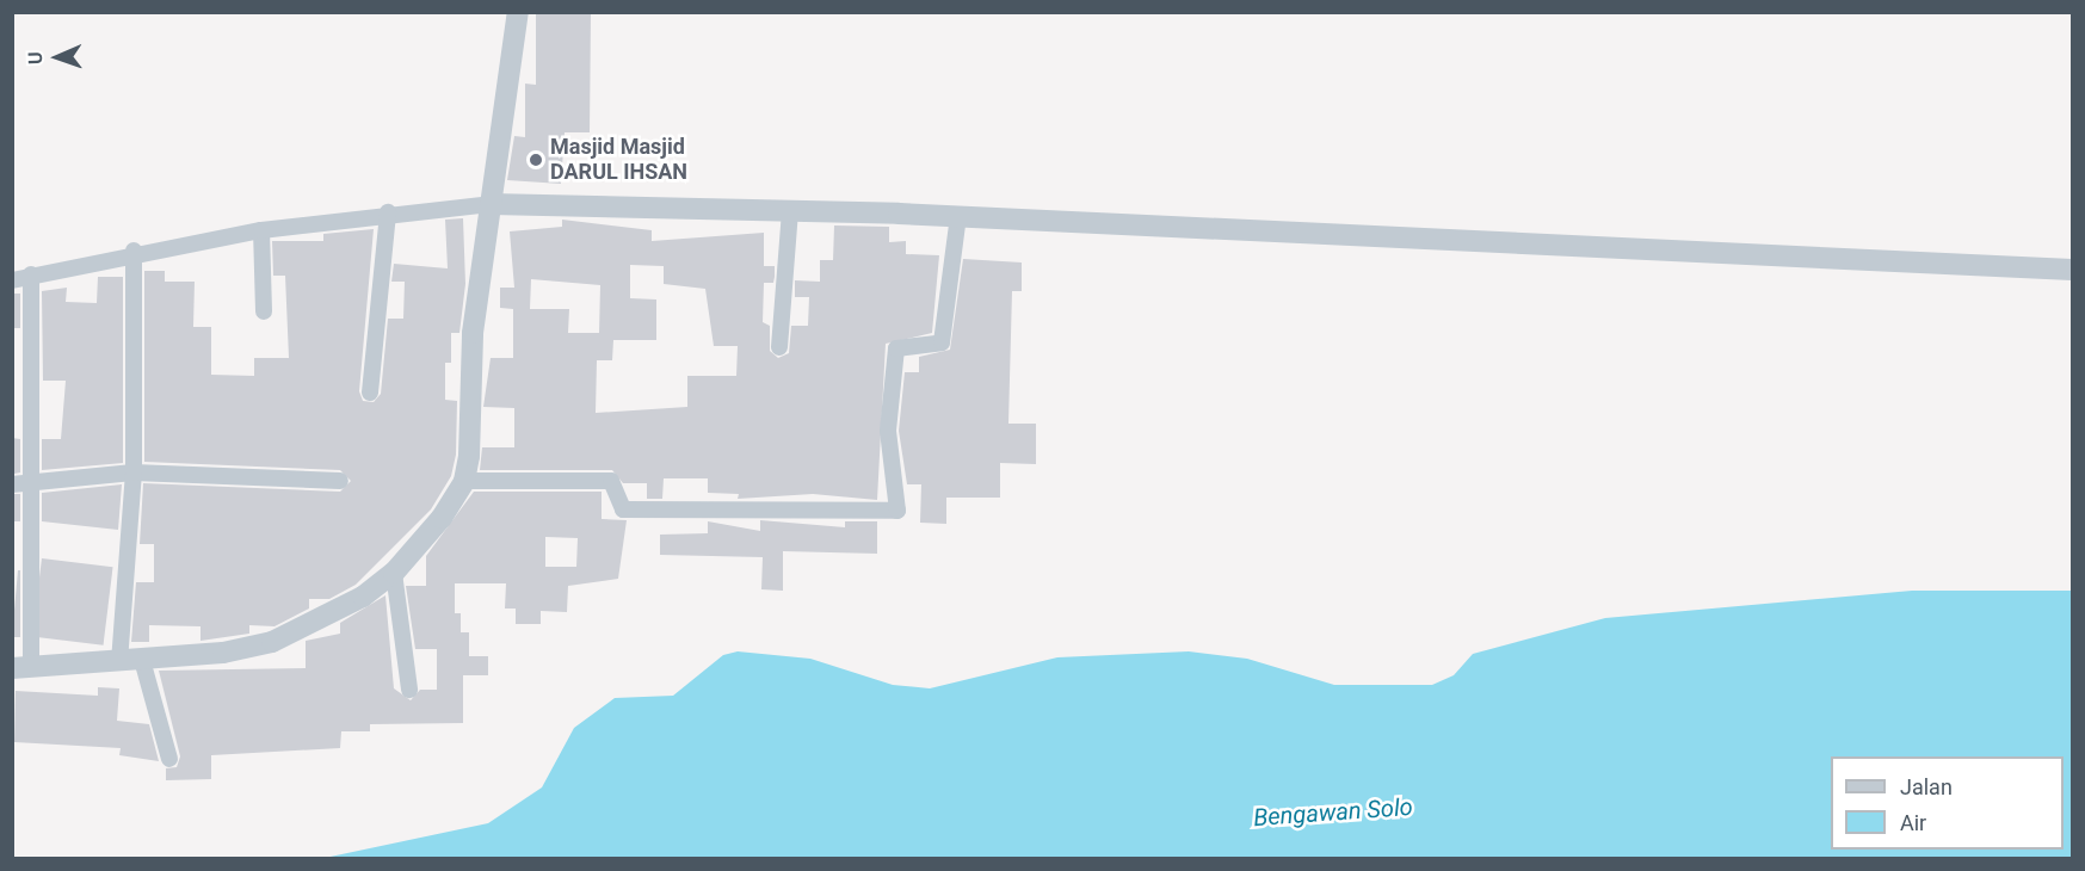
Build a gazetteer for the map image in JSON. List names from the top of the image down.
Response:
{
  "water": ["Bengawan Solo"],
  "places": ["Masjid Masjid DARUL IHSAN"],
  "legend": ["Jalan", "Air"],
  "north": "left"
}
